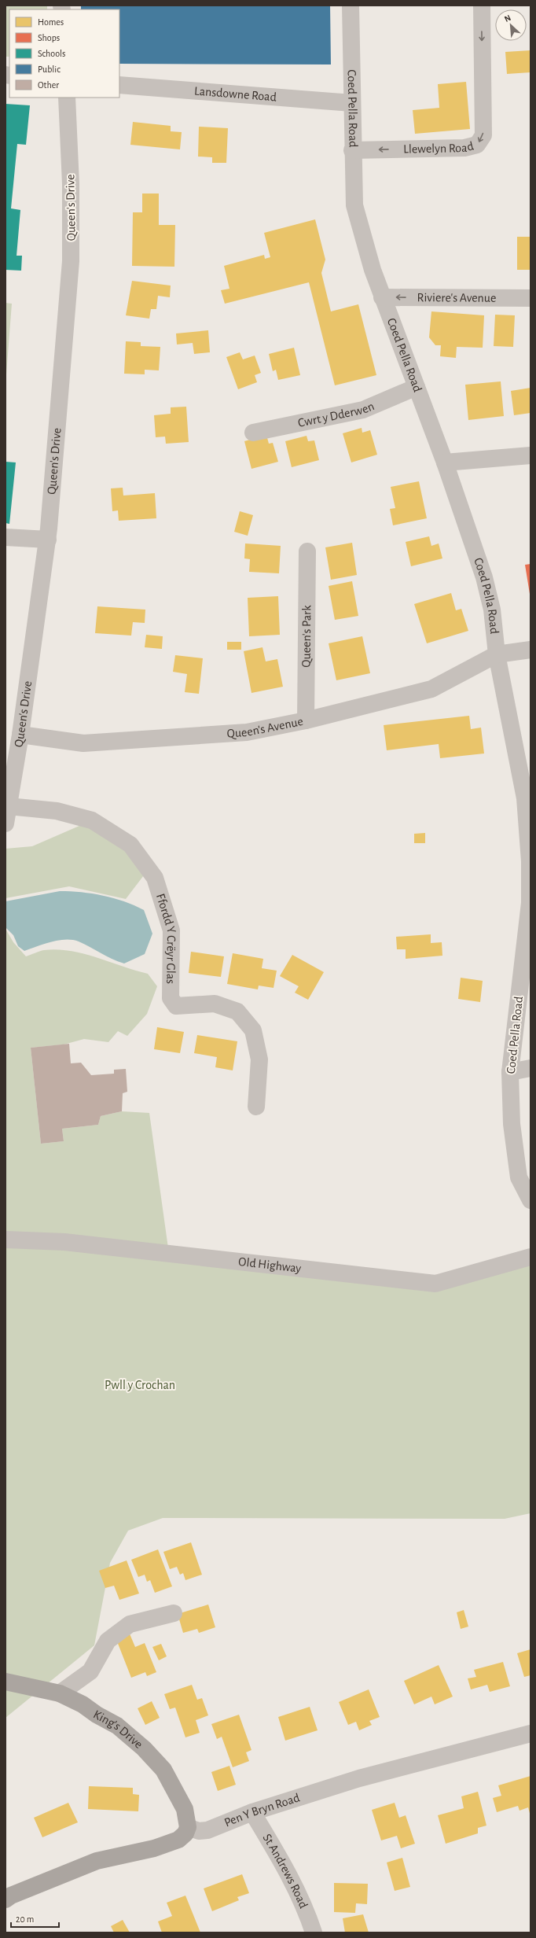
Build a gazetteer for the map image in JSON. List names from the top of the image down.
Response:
{
  "streets": {
    "main road": ["King's Drive"],
    "street": [
      "Lansdowne Road",
      "Coed Pella Road",
      "Llewelyn Road",
      "Queen's Drive",
      "Riviere's Avenue",
      "Cwrt y Dderwen",
      "Queen's Park",
      "Queen's Avenue",
      "Ffordd Y Crëyr Glas",
      "Old Highway",
      "Pen Y Bryn Road",
      "St Andrews Road"
    ]
  },
  "crossings": [
    ["Lansdowne Road", "Coed Pella Road"],
    ["Coed Pella Road", "Llewelyn Road"],
    ["Coed Pella Road", "Riviere's Avenue"],
    ["Coed Pella Road", "Cwrt y Dderwen"],
    ["Coed Pella Road", "Queen's Avenue"],
    ["Queen's Drive", "Queen's Avenue"],
    ["Queen's Drive", "Ffordd Y Crëyr Glas"],
    ["Queen's Park", "Queen's Avenue"],
    ["King's Drive", "Pen Y Bryn Road"],
    ["Pen Y Bryn Road", "St Andrews Road"]
  ],
  "one_way": ["Riviere's Avenue"],
  "parks": ["Pwll y Crochan"],
  "legend": [
    "Homes",
    "Shops",
    "Schools",
    "Public",
    "Other"
  ],
  "scale_bar": "20 m",
  "north": "top left"
}
